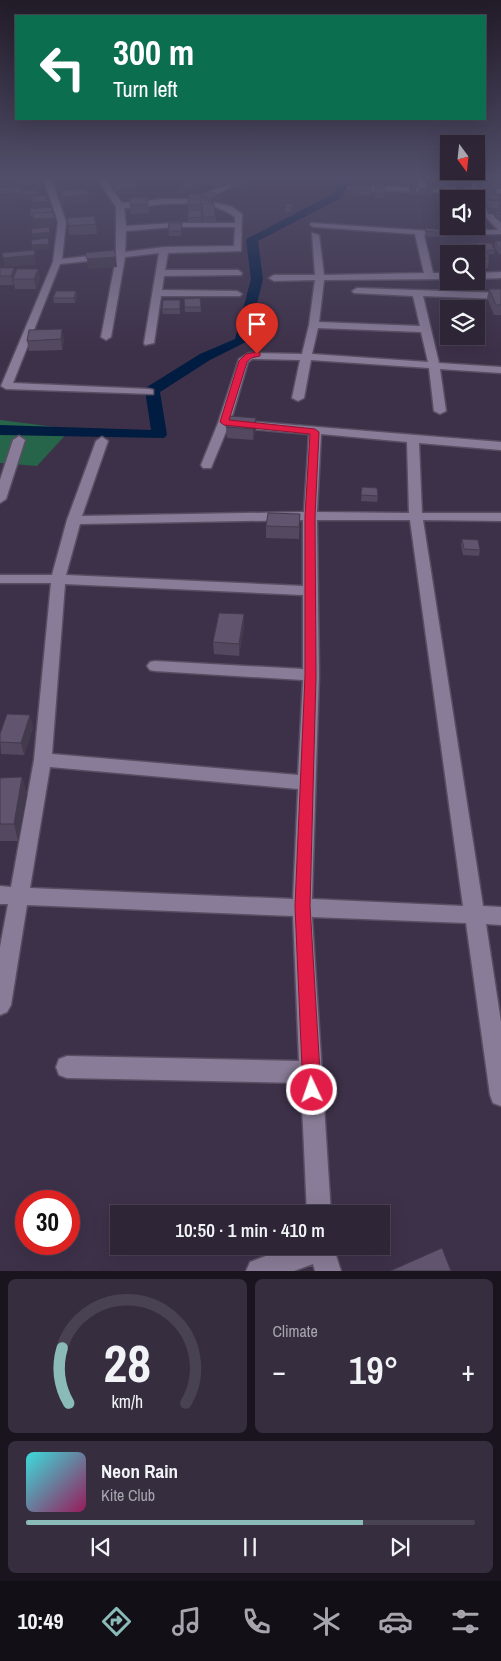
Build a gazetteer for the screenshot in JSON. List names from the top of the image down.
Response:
{
  "north": "bottom",
  "page": {
    "turn": ["300 m", "Turn left"],
    "limit": "30",
    "trip": "10:50 · 1 min · 410 m",
    "tile": "Climate",
    "heat": ["−", "19°", "+"],
    "song": ["Neon Rain", "Kite Club"],
    "tabs": "10:49",
    "gauge": ["28", "km/h"]
  }
}
